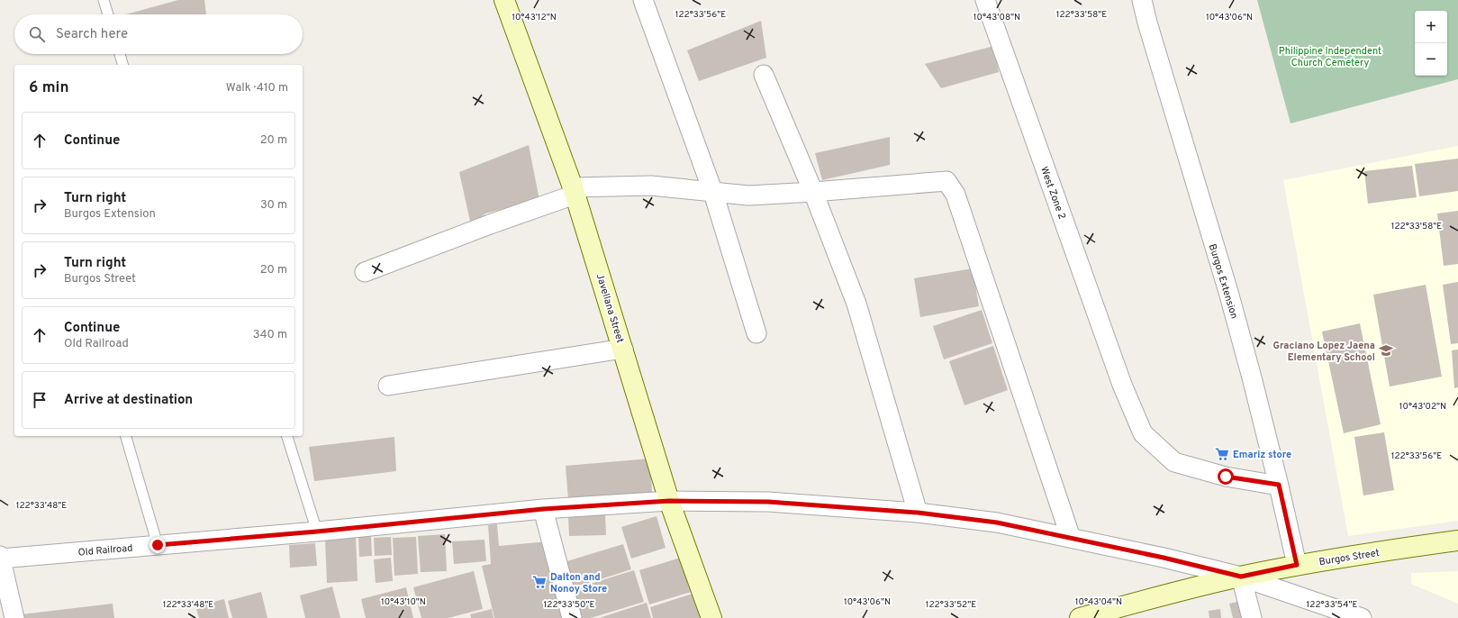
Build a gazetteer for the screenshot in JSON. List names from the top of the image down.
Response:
{
  "streets": {
    "street": [
      "West Zone 2",
      "Burgos Extension",
      "Javellana Street",
      "Old Railroad",
      "Burgos Street"
    ]
  },
  "crossings": [
    ["West Zone 2", "Burgos Extension"],
    ["Burgos Extension", "Burgos Street"],
    ["Javellana Street", "Old Railroad"],
    ["Old Railroad", "Burgos Street"]
  ],
  "parks": ["Philippine Independent Church Cemetery"],
  "places": {
    "school or university": ["Graciano Lopez Jaena Elementary School"],
    "supermarket": ["Emariz store", "Dalton and Nonoy Store"]
  },
  "page": {
    "map_buttons": ["+", "−"],
    "search": "Search here",
    "heading": ["6 min", "Walk · 410 m"],
    "list": [
      ["Continue", "20 m"],
      ["Turn right", "Burgos Extension", "30 m"],
      ["Turn right", "Burgos Street", "20 m"],
      ["Continue", "Old Railroad", "340 m"],
      "Arrive at destination"
    ]
  },
  "coordinates": [
    "122°33'56\"E",
    "122°33'58\"E",
    "10°43'12\"N",
    "10°43'08\"N",
    "10°43'06\"N",
    "10°43'02\"N",
    "122°33'48\"E",
    "10°43'10\"N",
    "10°43'04\"N",
    "122°33'50\"E",
    "122°33'52\"E",
    "122°33'54\"E"
  ]
}
